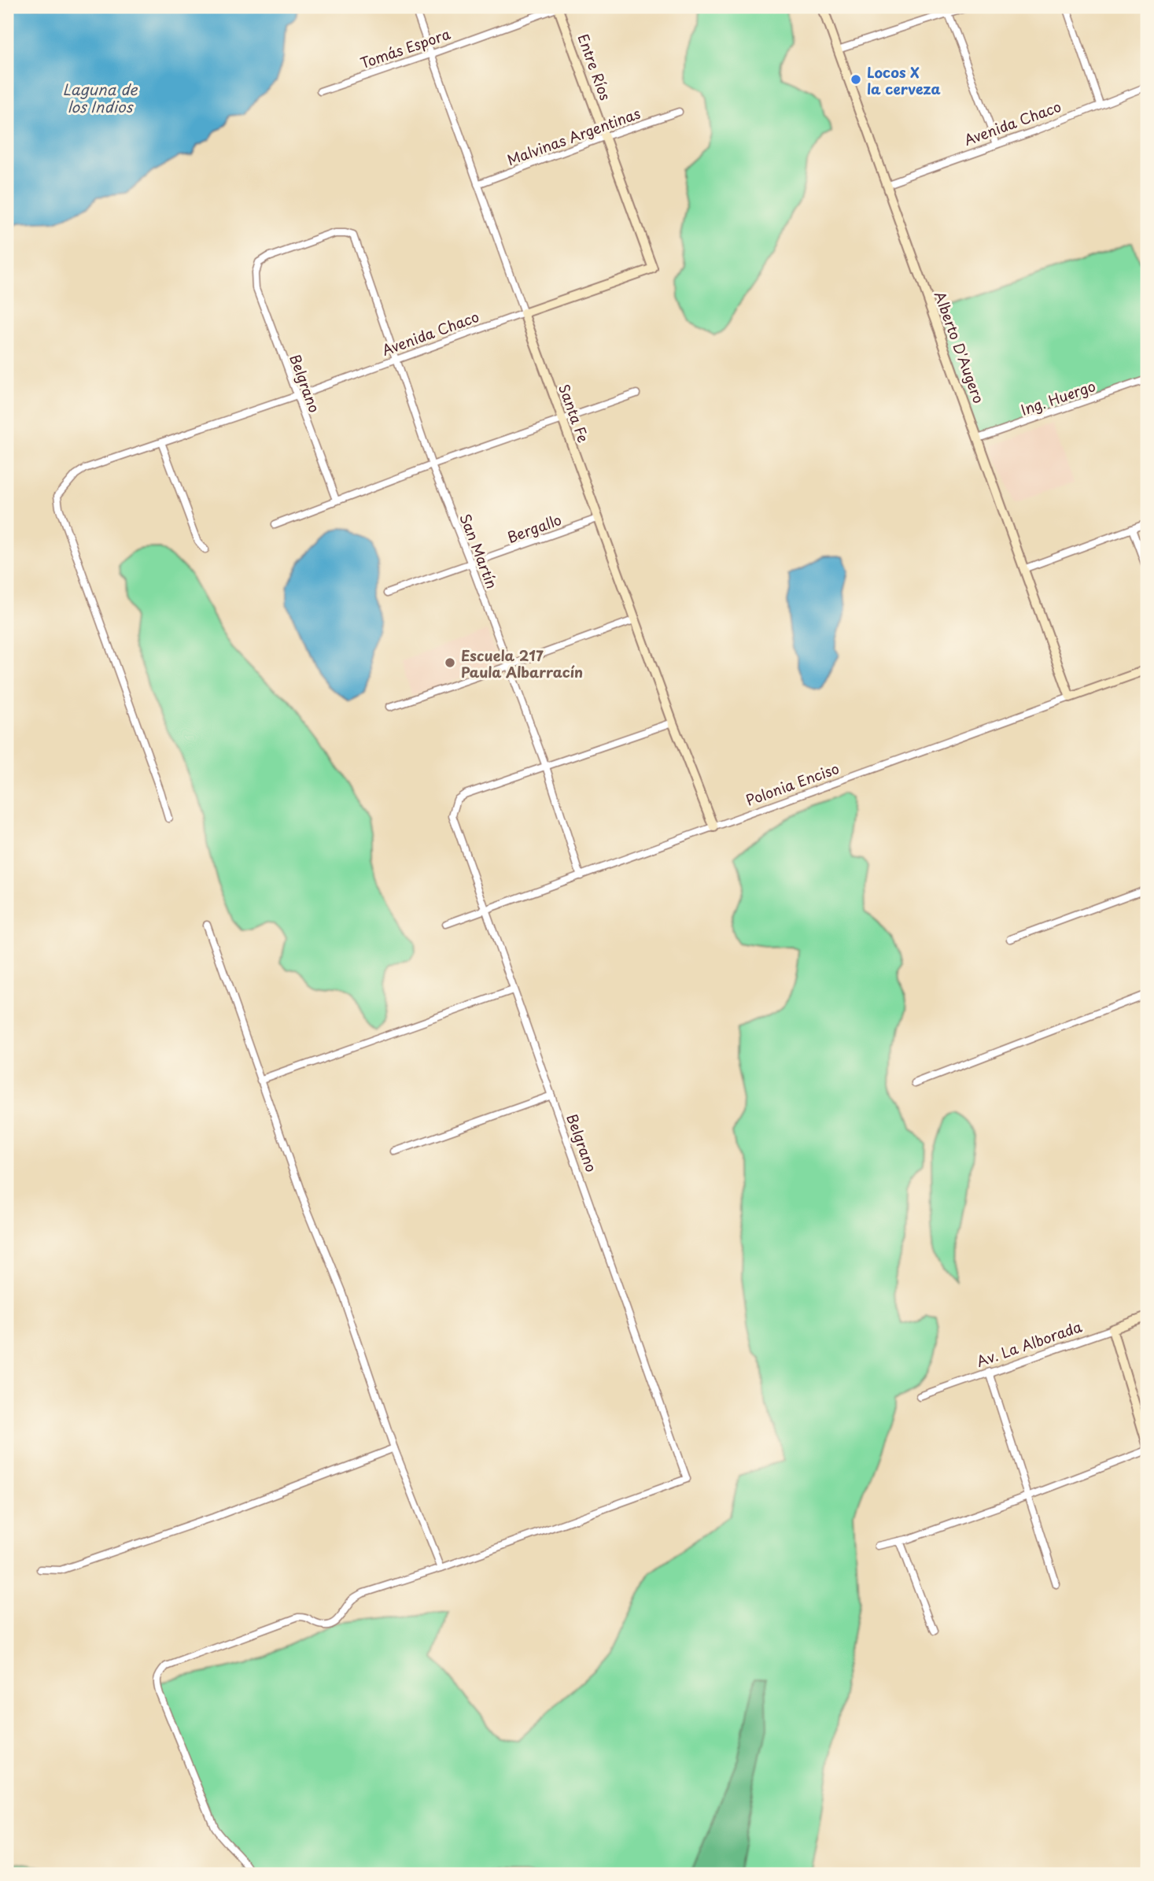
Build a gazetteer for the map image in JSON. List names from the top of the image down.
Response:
{
  "streets": {
    "main road": [
      "Entre Ríos",
      "Avenida Chaco",
      "Alberto D'Augero",
      "Santa Fe",
      "Polonia Enciso",
      "Av. La Alborada"
    ],
    "street": [
      "Tomás Espora",
      "Malvinas Argentinas",
      "Belgrano",
      "Ing. Huergo",
      "Bergallo",
      "San Martín"
    ]
  },
  "crossings": [
    ["Tomás Espora", "Entre Ríos"],
    ["Tomás Espora", "Santa Fe"],
    ["Entre Ríos", "Avenida Chaco"],
    ["Entre Ríos", "Malvinas Argentinas"],
    ["Avenida Chaco", "Malvinas Argentinas"],
    ["Avenida Chaco", "Alberto D'Augero"],
    ["Avenida Chaco", "Belgrano"],
    ["Avenida Chaco", "Santa Fe"],
    ["Avenida Chaco", "San Martín"],
    ["Malvinas Argentinas", "Santa Fe"],
    ["Alberto D'Augero", "Ing. Huergo"],
    ["Alberto D'Augero", "Polonia Enciso"],
    ["Belgrano", "San Martín"],
    ["Belgrano", "Polonia Enciso"],
    ["Santa Fe", "Bergallo"],
    ["Santa Fe", "Polonia Enciso"],
    ["Bergallo", "San Martín"],
    ["San Martín", "Polonia Enciso"]
  ],
  "water": ["Laguna de los Indios"],
  "places": ["Locos X la cerveza", "Escuela 217 Paula Albarracín"]
}
